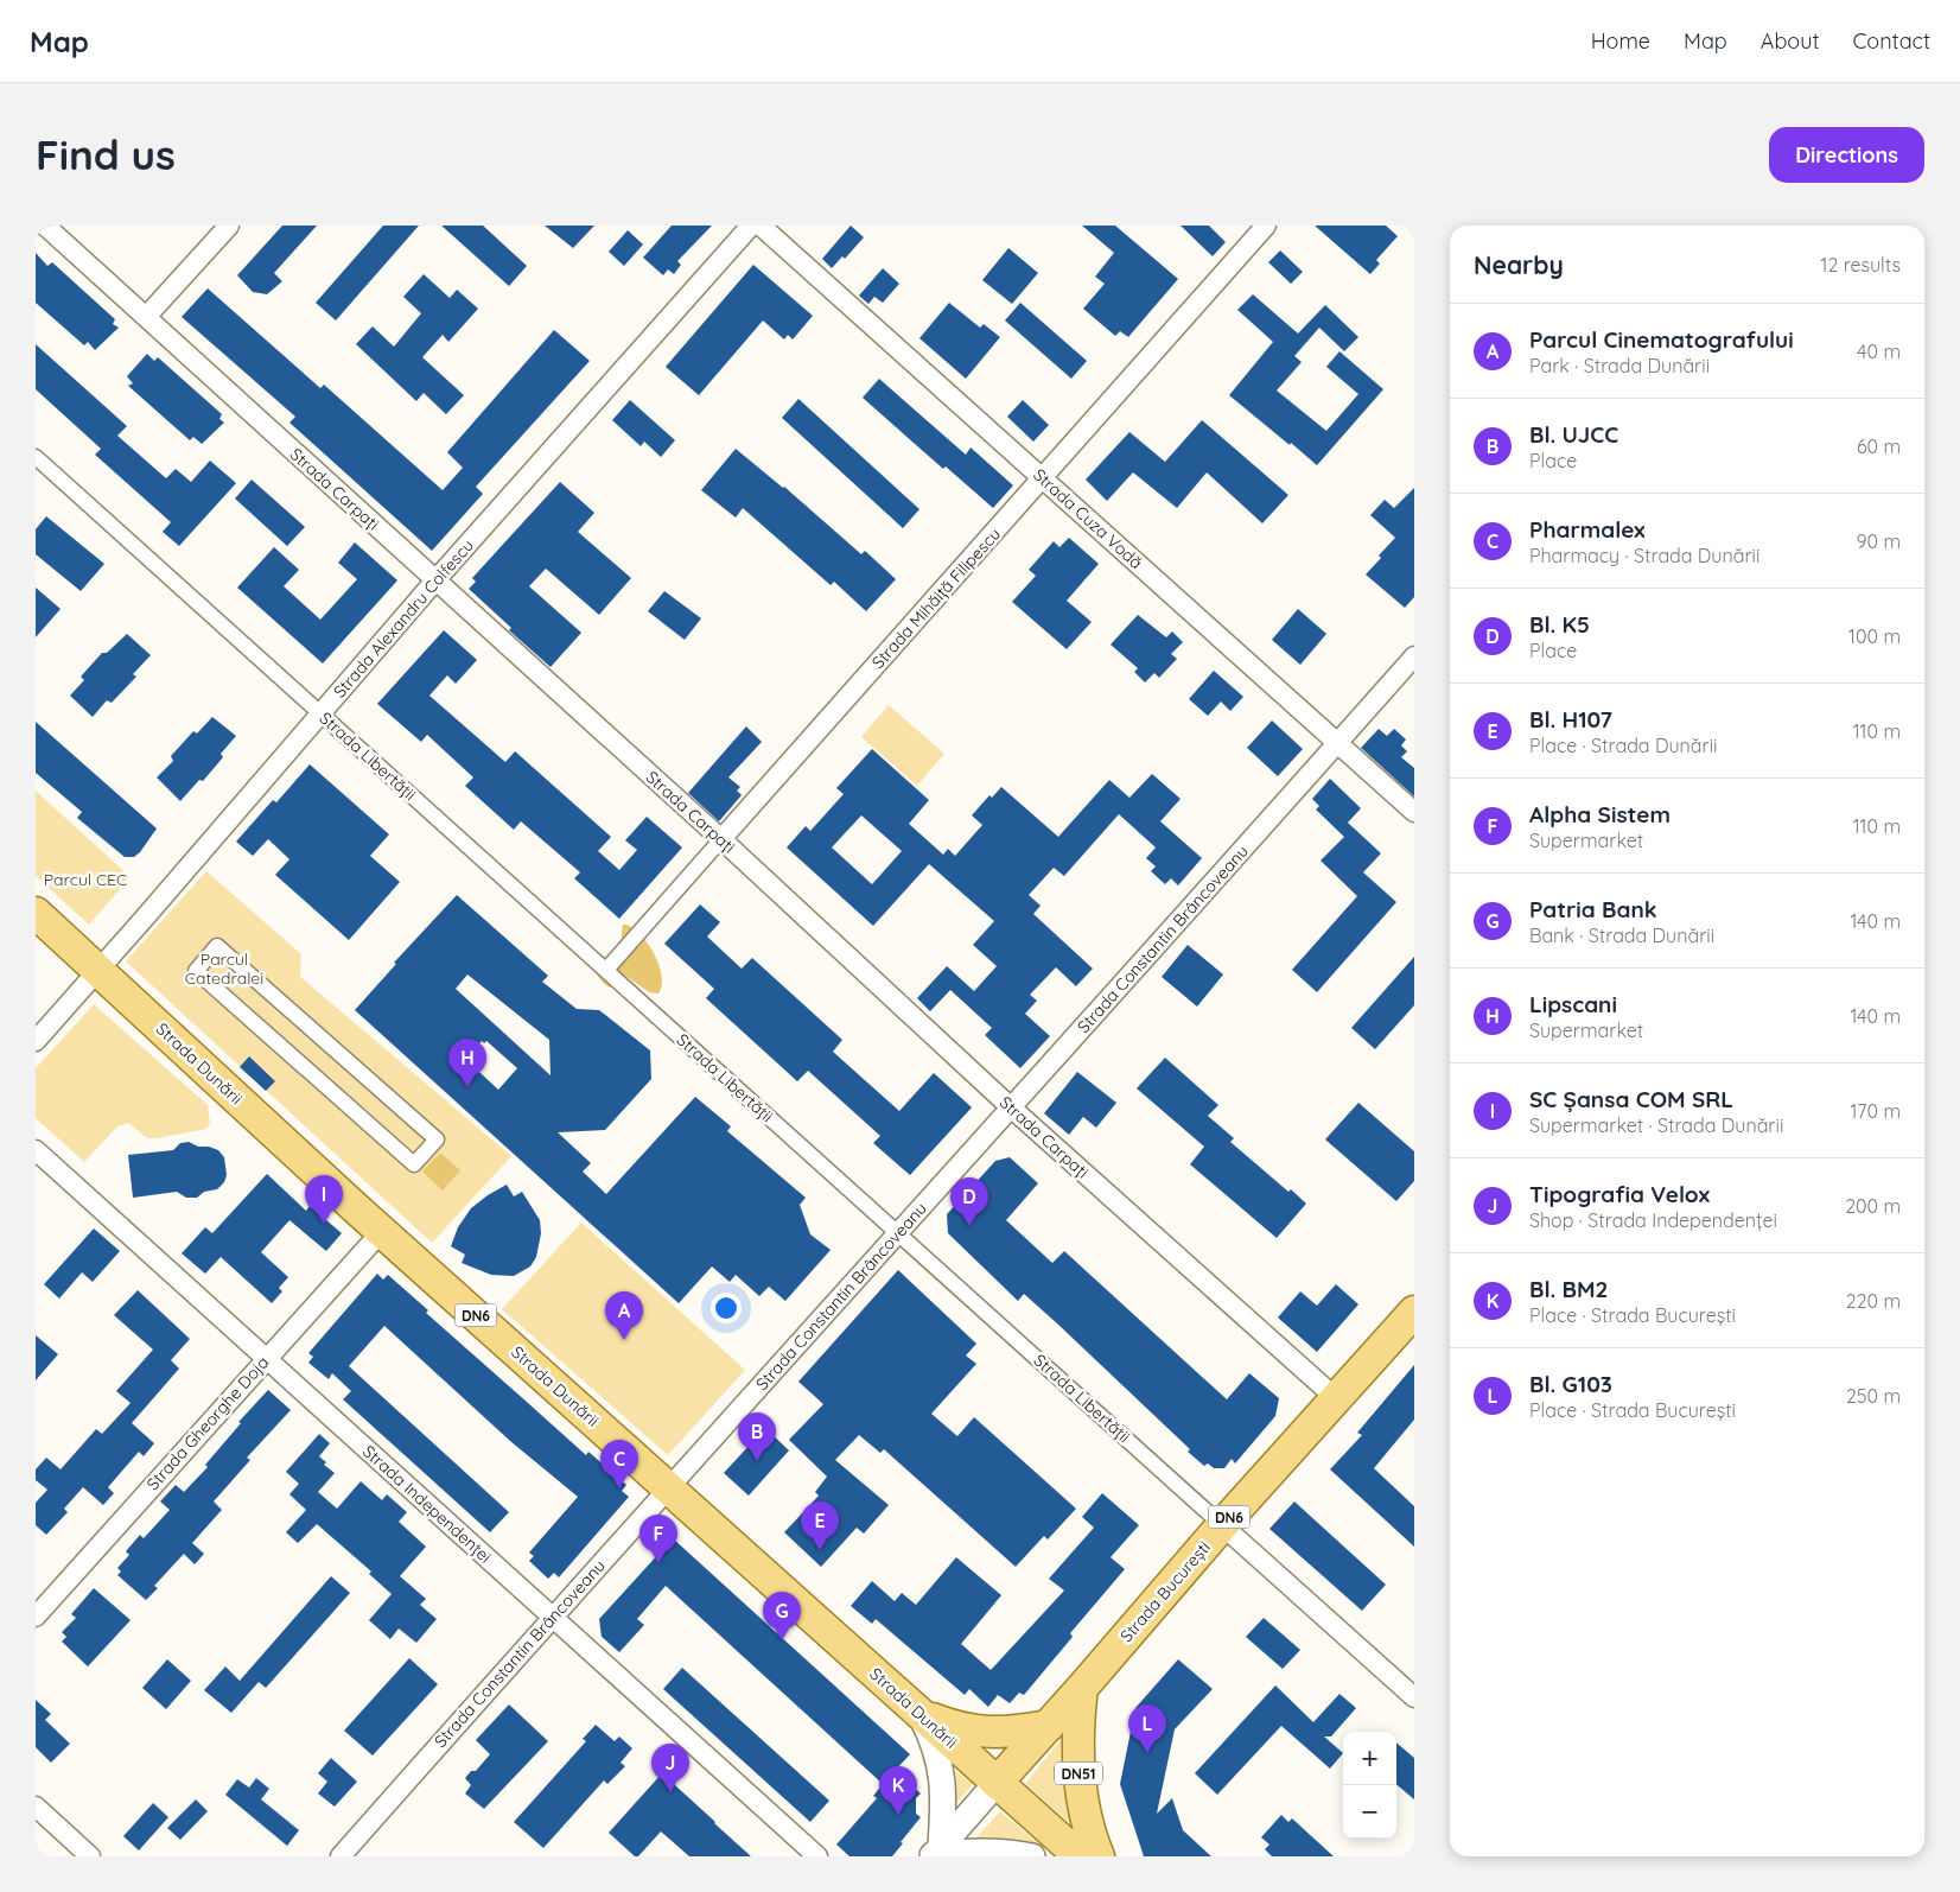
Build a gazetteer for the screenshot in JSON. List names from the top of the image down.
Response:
{
  "streets": {
    "main road": [
      "Strada Dunării",
      "DN6",
      "Strada București",
      "DN51"
    ],
    "street": [
      "Strada Carpați",
      "Strada Cuza Vodă",
      "Strada Mihăiță Filipescu",
      "Strada Alexandru Colfescu",
      "Strada Libertății",
      "Strada Constantin Brâncoveanu",
      "Strada Gheorghe Doja",
      "Strada Independenței"
    ]
  },
  "crossings": [
    ["Strada Carpați", "Strada Mihăiță Filipescu"],
    ["Strada Carpați", "Strada Alexandru Colfescu"],
    ["Strada Carpați", "Strada Constantin Brâncoveanu"],
    ["Strada Carpați", "Strada București"],
    ["Strada Cuza Vodă", "Strada Mihăiță Filipescu"],
    ["Strada Cuza Vodă", "Strada Constantin Brâncoveanu"],
    ["Strada Mihăiță Filipescu", "Strada Libertății"],
    ["Strada Alexandru Colfescu", "Strada Libertății"],
    ["Strada Alexandru Colfescu", "Strada Dunării"],
    ["Strada Libertății", "Strada Constantin Brâncoveanu"],
    ["Strada Libertății", "Strada București"],
    ["Strada Constantin Brâncoveanu", "Strada Dunării"],
    ["Strada Constantin Brâncoveanu", "Strada Independenței"],
    ["Strada Dunării", "DN6"],
    ["Strada Dunării", "Strada Gheorghe Doja"],
    ["Strada Dunării", "Strada București"],
    ["DN6", "Strada București"],
    ["Strada Gheorghe Doja", "Strada Independenței"],
    ["Strada București", "DN51"]
  ],
  "parks": ["Parcul CEC", "Parcul Catedralei"],
  "page": {
    "header": "Map",
    "nav": [
      "Home",
      "Map",
      "About",
      "Contact"
    ],
    "buttons": "Directions",
    "title": "Find us",
    "heading": ["Nearby", "12 results"],
    "list": [
      {
        "mark": "A",
        "name": "Parcul Cinematografului",
        "note": "Park · Strada Dunării",
        "value": "40 m"
      },
      {
        "mark": "B",
        "name": "Bl. UJCC",
        "note": "Place",
        "value": "60 m"
      },
      {
        "mark": "C",
        "name": "Pharmalex",
        "note": "Pharmacy · Strada Dunării",
        "value": "90 m"
      },
      {
        "mark": "D",
        "name": "Bl. K5",
        "note": "Place",
        "value": "100 m"
      },
      {
        "mark": "E",
        "name": "Bl. H107",
        "note": "Place · Strada Dunării",
        "value": "110 m"
      },
      {
        "mark": "F",
        "name": "Alpha Sistem",
        "note": "Supermarket",
        "value": "110 m"
      },
      {
        "mark": "G",
        "name": "Patria Bank",
        "note": "Bank · Strada Dunării",
        "value": "140 m"
      },
      {
        "mark": "H",
        "name": "Lipscani",
        "note": "Supermarket",
        "value": "140 m"
      },
      {
        "mark": "I",
        "name": "SC Șansa COM SRL",
        "note": "Supermarket · Strada Dunării",
        "value": "170 m"
      },
      {
        "mark": "J",
        "name": "Tipografia Velox",
        "note": "Shop · Strada Independenței",
        "value": "200 m"
      },
      {
        "mark": "K",
        "name": "Bl. BM2",
        "note": "Place · Strada București",
        "value": "220 m"
      },
      {
        "mark": "L",
        "name": "Bl. G103",
        "note": "Place · Strada București",
        "value": "250 m"
      }
    ],
    "pins": [
      "H",
      "I",
      "D",
      "A",
      "B",
      "C",
      "E",
      "F",
      "G",
      "L",
      "J",
      "K"
    ],
    "map_buttons": ["+", "−"]
  }
}
